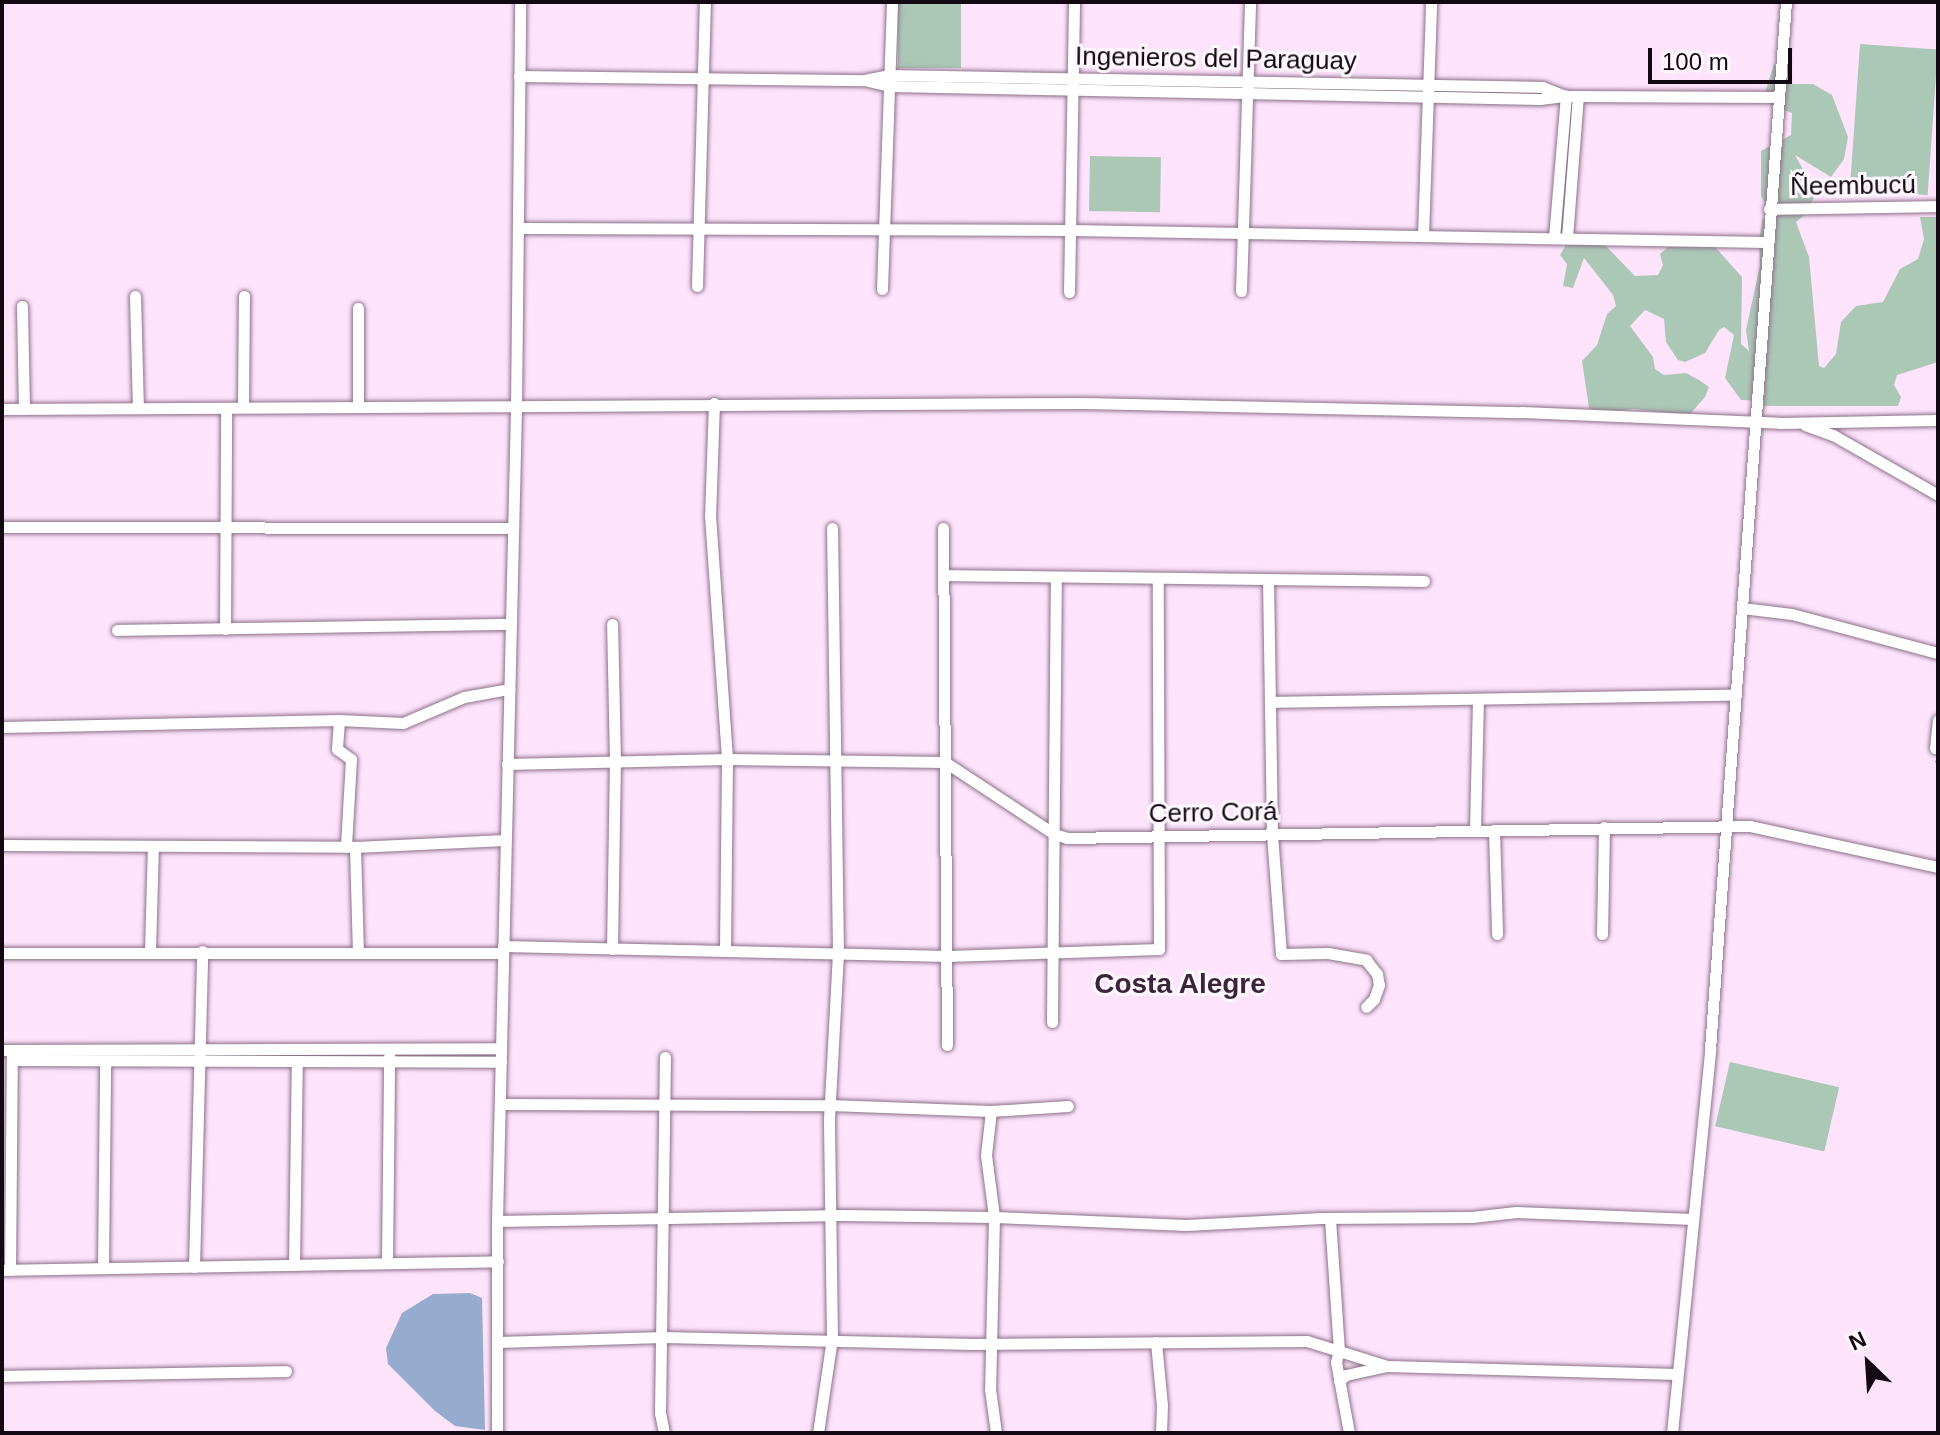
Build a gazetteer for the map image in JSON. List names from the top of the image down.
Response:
{
  "streets": {
    "street": ["Ingenieros del Paraguay", "Ñeembucú", "Cerro Corá"]
  },
  "districts": ["Costa Alegre"],
  "scale_bar": "100 m",
  "north": "top left"
}
